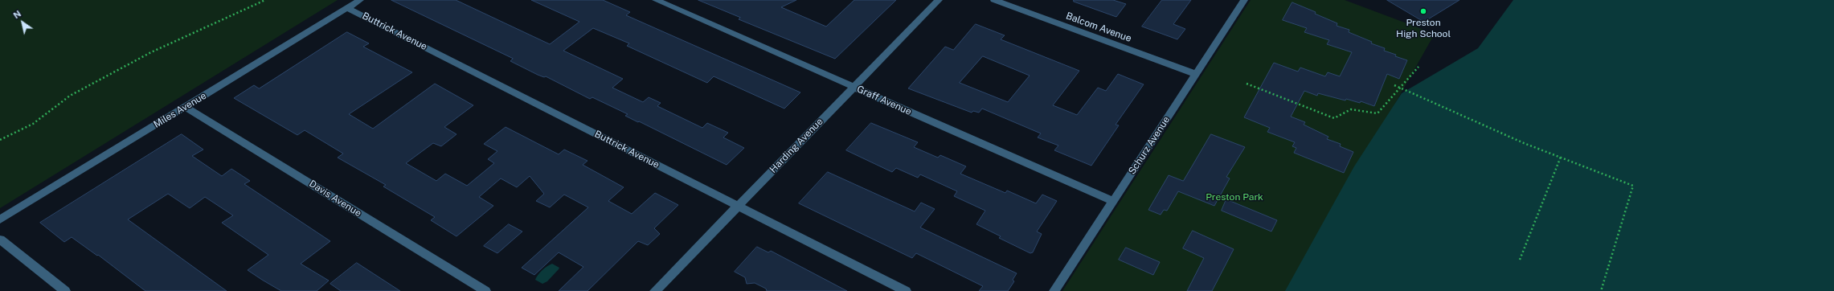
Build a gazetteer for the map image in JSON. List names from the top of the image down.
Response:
{
  "streets": {
    "street": [
      "Balcom Avenue",
      "Buttrick Avenue",
      "Graff Avenue",
      "Miles Avenue",
      "Harding Avenue",
      "Schurz Avenue",
      "Davis Avenue"
    ]
  },
  "crossings": [
    ["Balcom Avenue", "Schurz Avenue"],
    ["Buttrick Avenue", "Miles Avenue"],
    ["Buttrick Avenue", "Harding Avenue"],
    ["Graff Avenue", "Harding Avenue"],
    ["Graff Avenue", "Schurz Avenue"],
    ["Miles Avenue", "Davis Avenue"]
  ],
  "parks": ["Preston Park"],
  "places": ["Preston High School"],
  "north": "top left"
}
